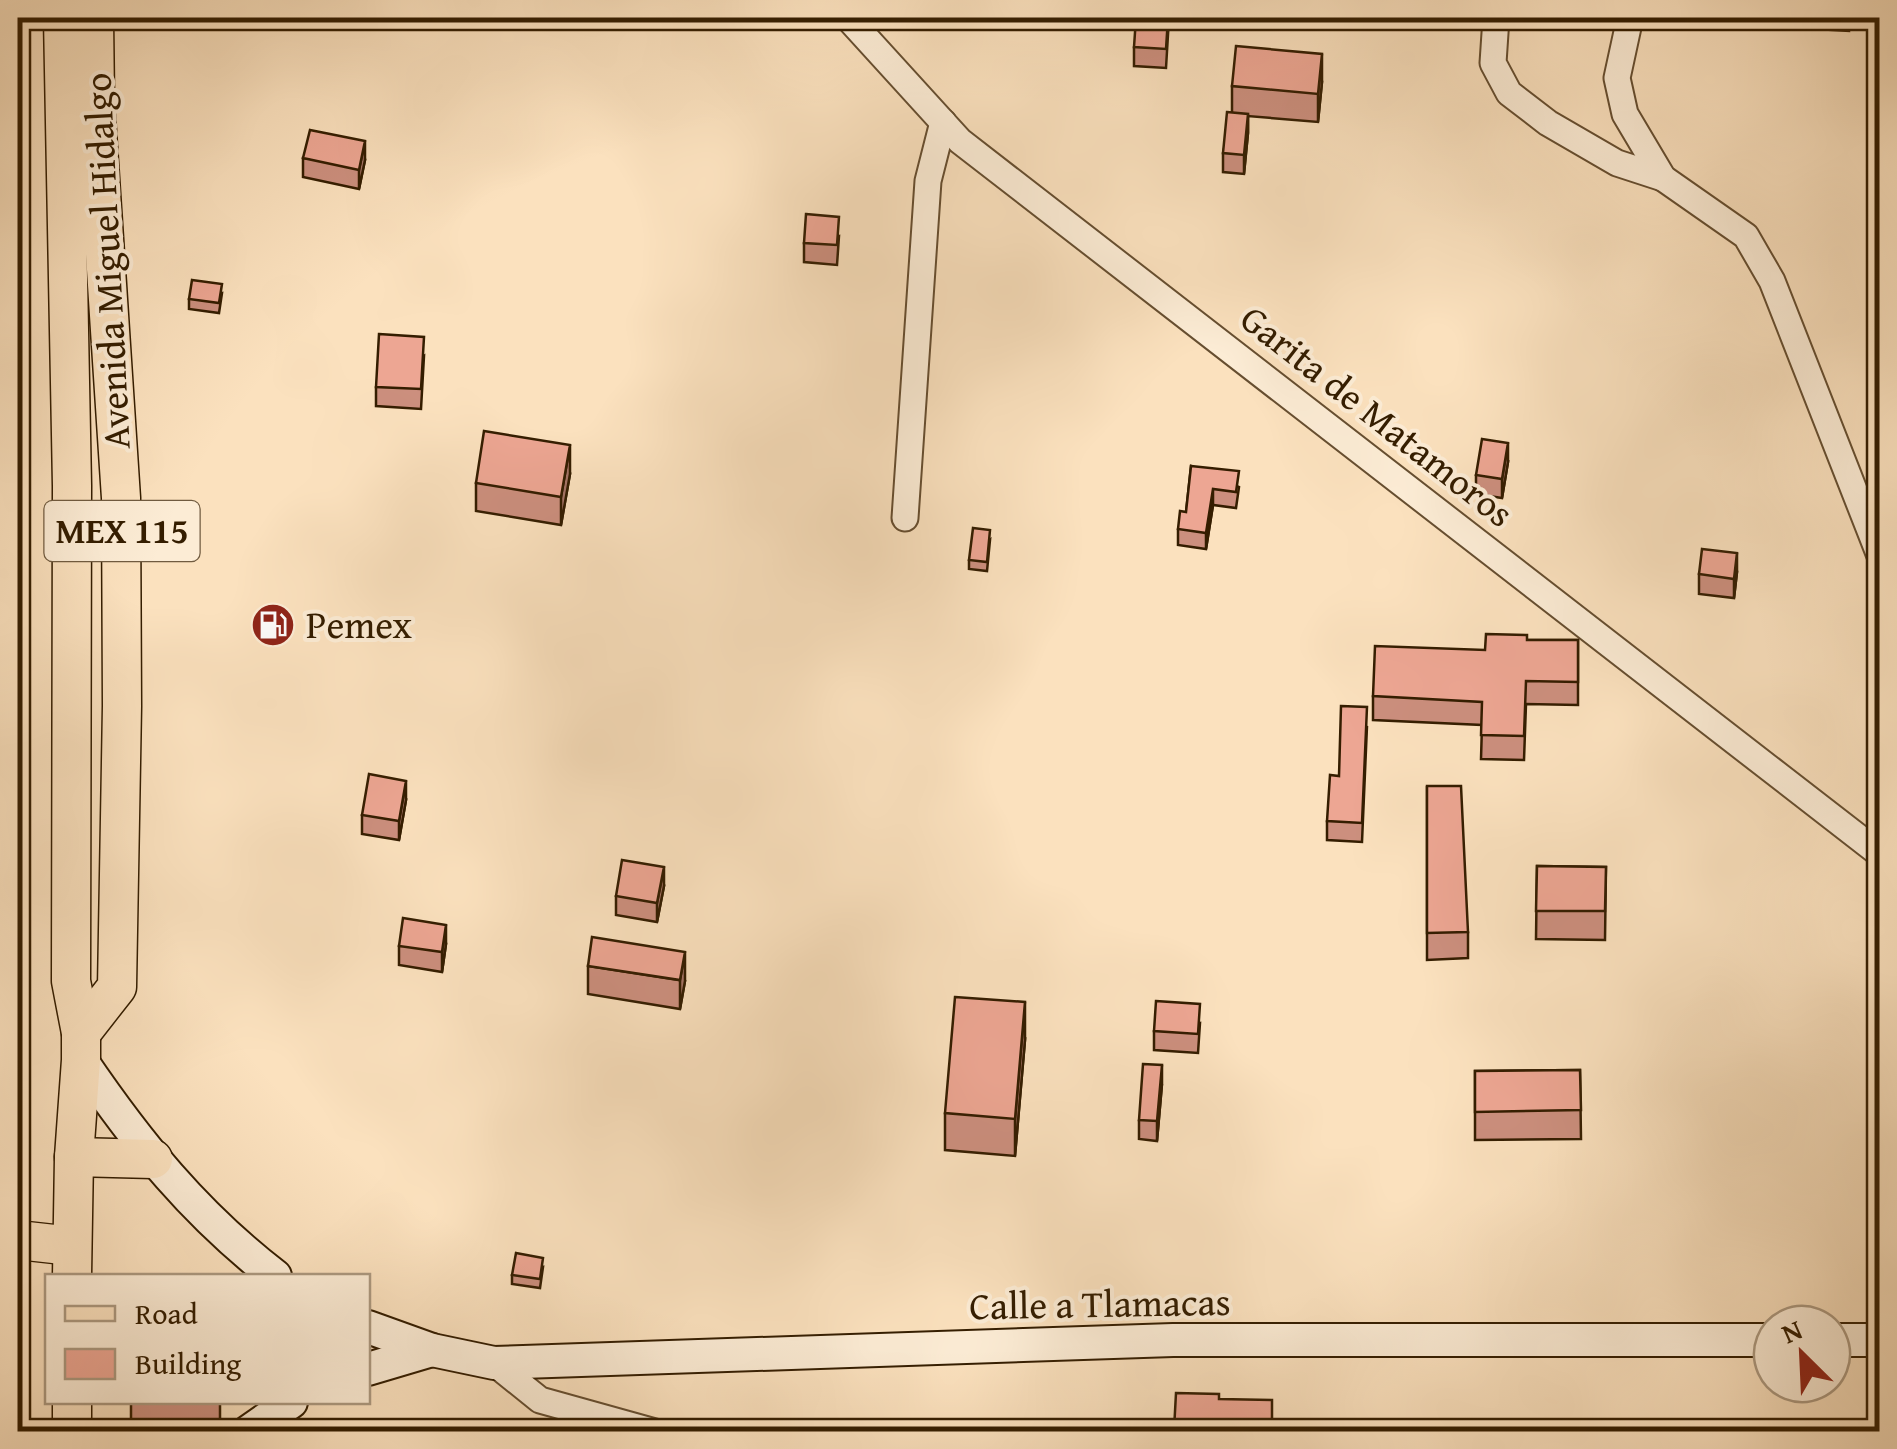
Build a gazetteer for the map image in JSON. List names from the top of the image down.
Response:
{
  "streets": {
    "main road": ["Avenida Miguel Hidalgo", "MEX 115", "Calle a Tlamacas"],
    "street": ["Garita de Matamoros"]
  },
  "places": {
    "fuel station": ["Pemex"]
  },
  "legend": ["Road", "Building"],
  "north": "top left"
}
